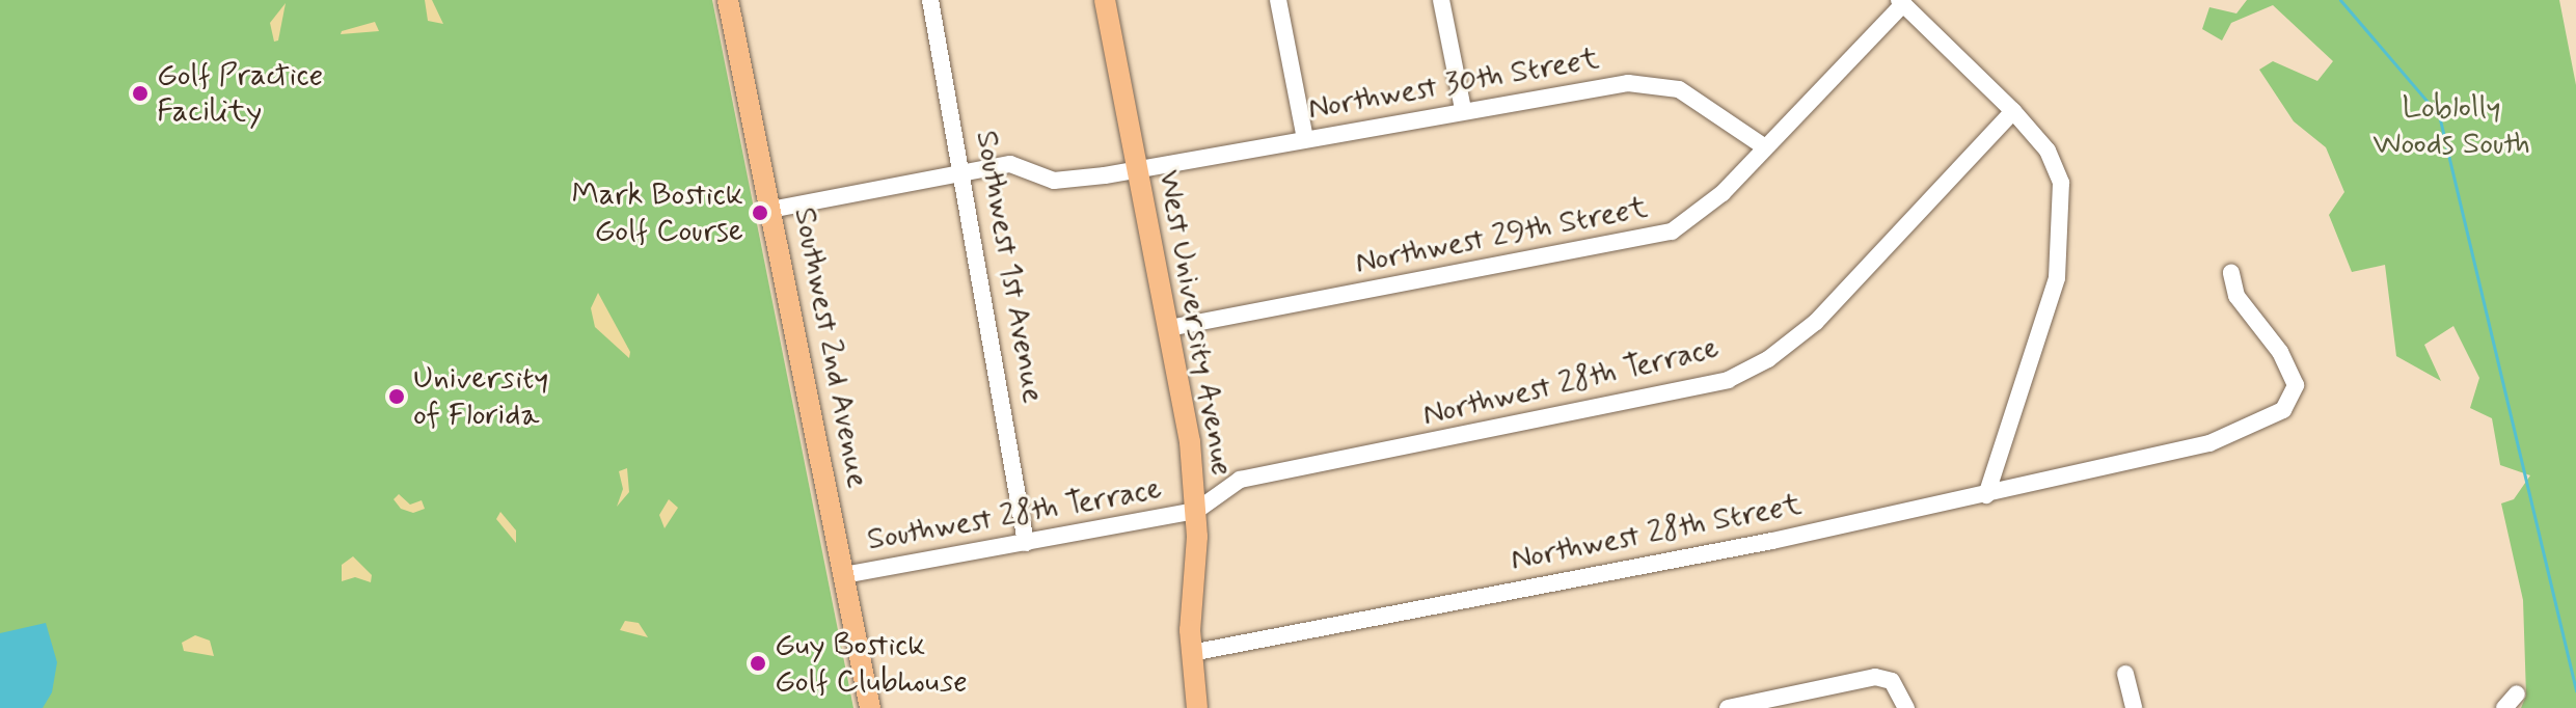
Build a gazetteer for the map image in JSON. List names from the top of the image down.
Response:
{
  "streets": {
    "main road": ["West University Avenue", "Southwest 2nd Avenue"],
    "street": [
      "Northwest 30th Street",
      "Northwest 29th Street",
      "Southwest 1st Avenue",
      "Northwest 28th Terrace",
      "Southwest 28th Terrace",
      "Northwest 28th Street"
    ]
  },
  "crossings": [
    ["Northwest 30th Street", "Northwest 29th Street"],
    ["Northwest 30th Street", "Southwest 1st Avenue"],
    ["Northwest 30th Street", "West University Avenue"],
    ["Northwest 30th Street", "Southwest 2nd Avenue"],
    ["Northwest 29th Street", "West University Avenue"],
    ["Southwest 1st Avenue", "Southwest 28th Terrace"],
    ["West University Avenue", "Northwest 28th Terrace"],
    ["West University Avenue", "Southwest 28th Terrace"],
    ["West University Avenue", "Northwest 28th Street"],
    ["Southwest 2nd Avenue", "Southwest 28th Terrace"],
    ["Northwest 28th Terrace", "Southwest 28th Terrace"]
  ],
  "parks": ["Loblolly Woods South"],
  "places": [
    "Golf Practice Facility",
    "Mark Bostick Golf Course",
    "University of Florida",
    "Guy Bostick Golf Clubhouse"
  ]
}
